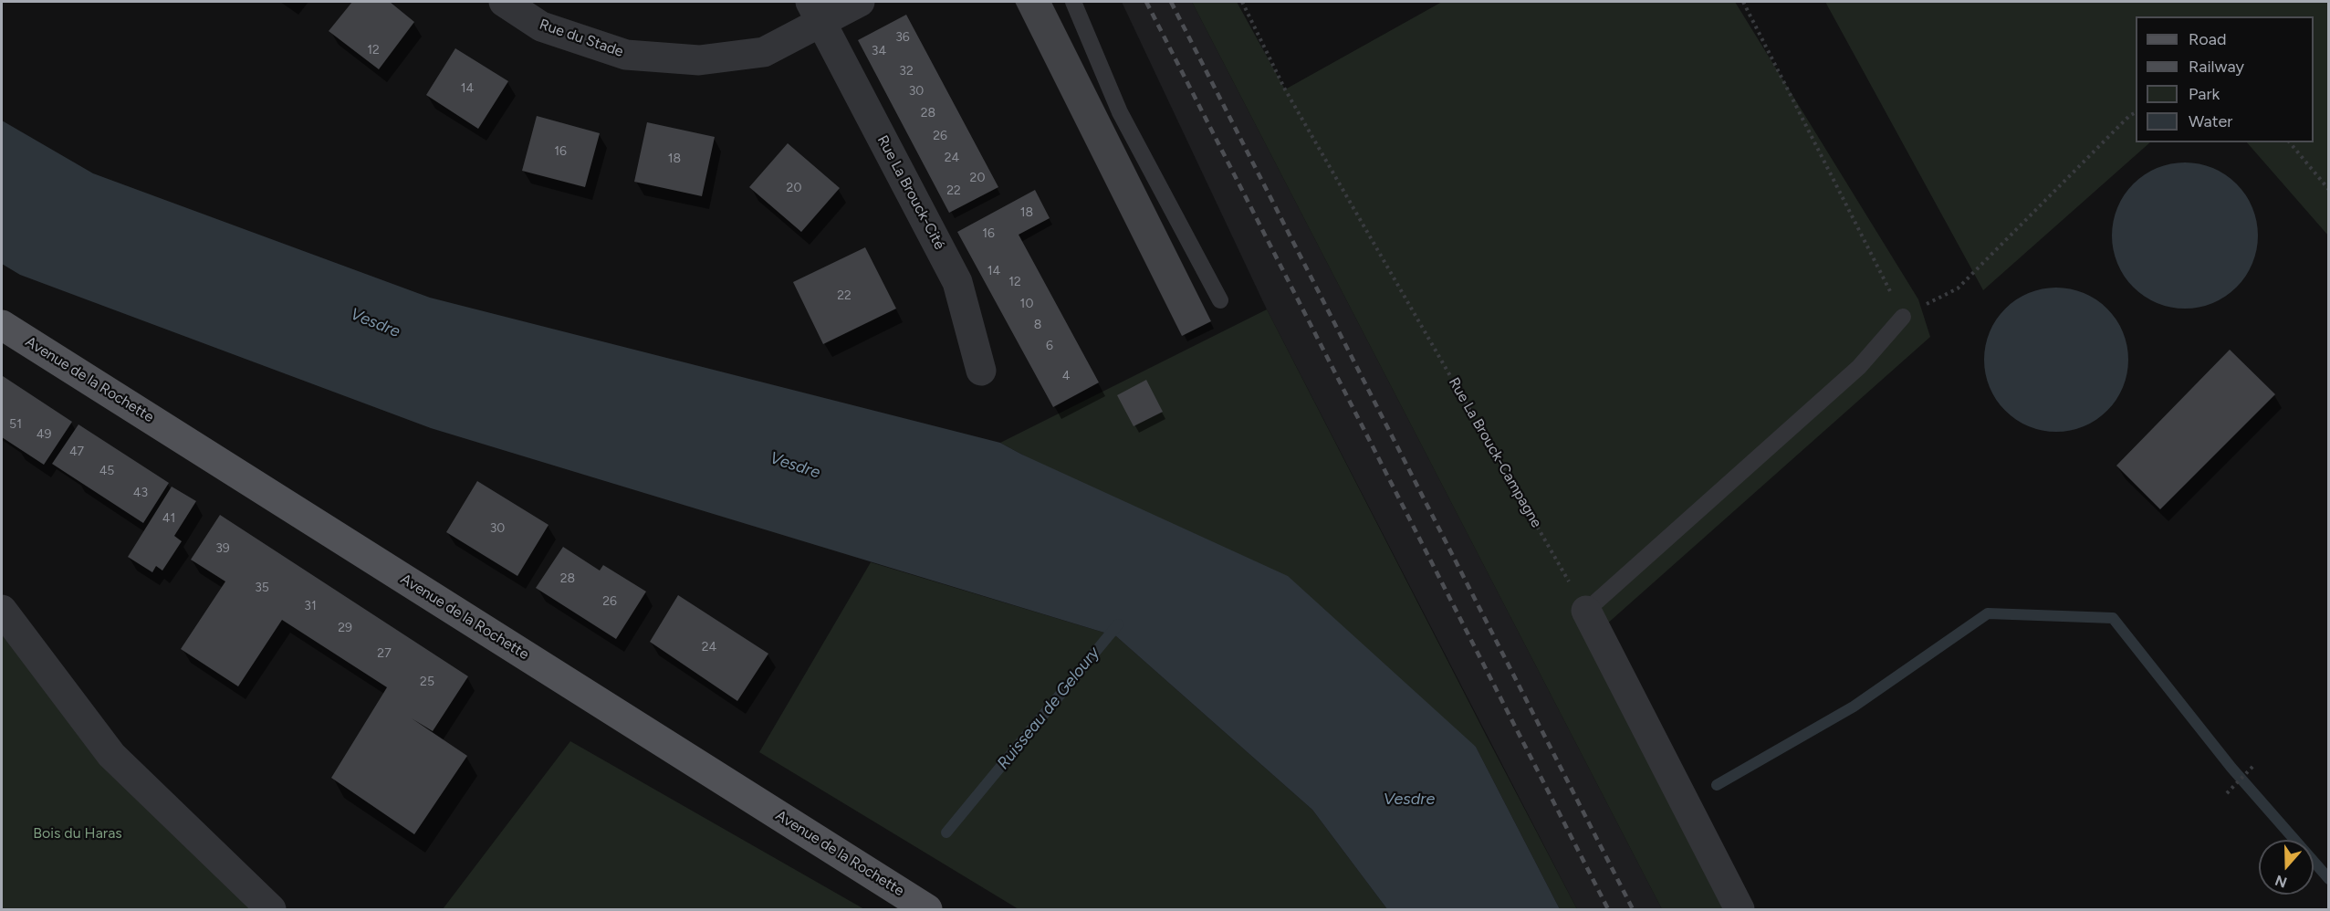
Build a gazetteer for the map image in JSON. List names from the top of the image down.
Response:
{
  "streets": {
    "main road": ["Avenue de la Rochette"],
    "street": ["Rue du Stade", "Rue La Brouck-Cité"],
    "path": ["Rue La Brouck-Campagne"]
  },
  "crossings": [
    ["Rue du Stade", "Rue La Brouck-Cité"]
  ],
  "water": ["Vesdre", "Ruisseau de Geloury"],
  "parks": ["Bois du Haras"],
  "house_numbers": [
    "36",
    "12",
    "34",
    "32",
    "14",
    "30",
    "28",
    "26",
    "16",
    "24",
    "18",
    "20",
    "20",
    "22",
    "18",
    "16",
    "14",
    "12",
    "22",
    "10",
    "8",
    "6",
    "4",
    "51",
    "49",
    "47",
    "45",
    "43",
    "41",
    "30",
    "39",
    "28",
    "35",
    "26",
    "31",
    "29",
    "24",
    "27",
    "25"
  ],
  "legend": [
    "Road",
    "Railway",
    "Park",
    "Water"
  ],
  "north": "bottom"
}
